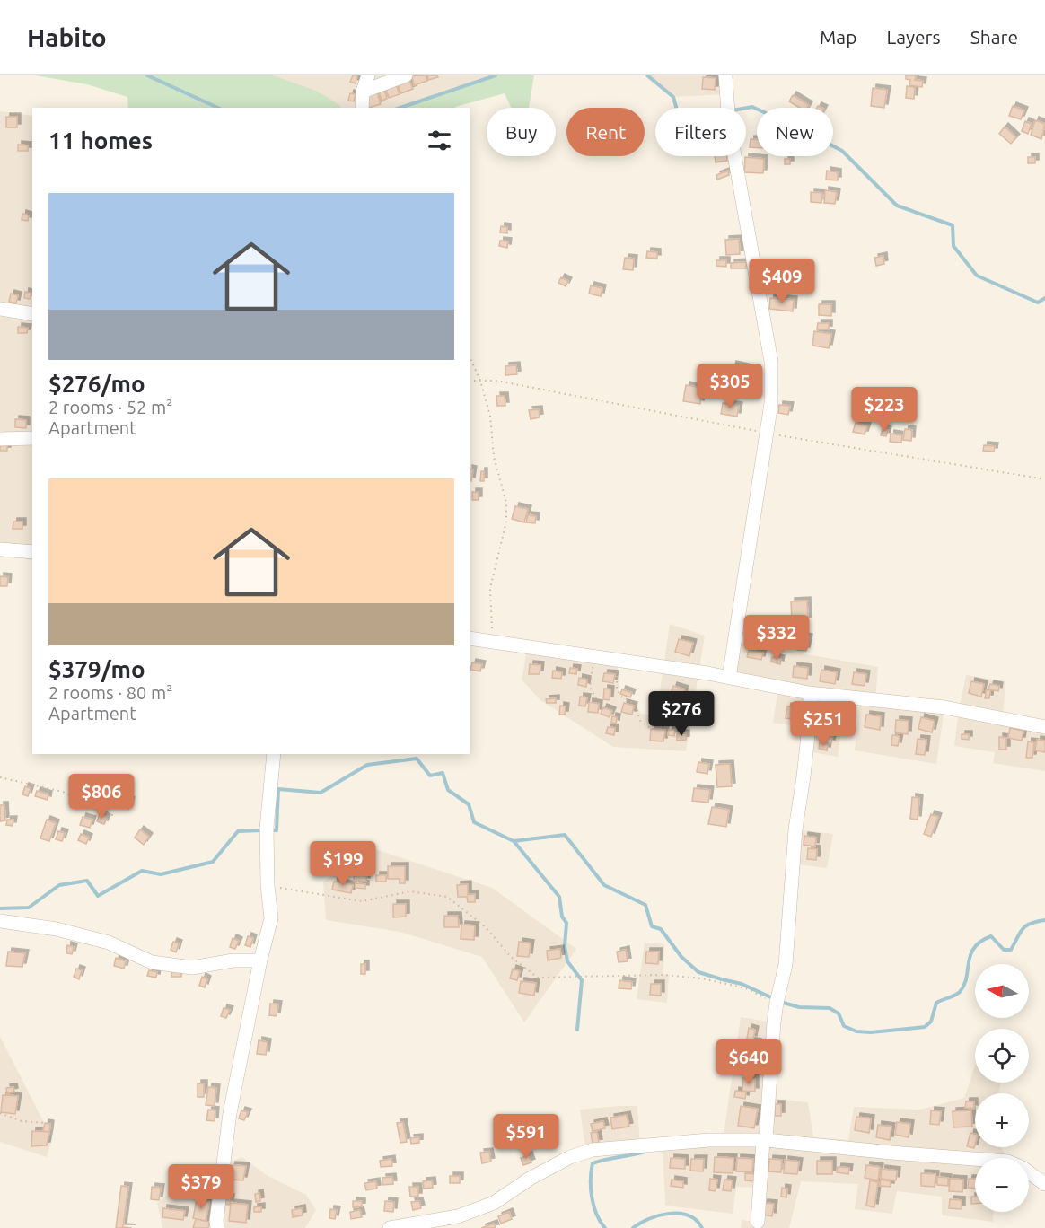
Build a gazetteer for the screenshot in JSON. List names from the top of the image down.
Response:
{
  "north": "left",
  "page": {
    "header": "Habito",
    "nav": ["Map", "Layers", "Share"],
    "chip": [
      "Buy",
      "Rent",
      "Filters",
      "New"
    ],
    "heading": "11 homes",
    "list": [
      {
        "name": "$276/mo",
        "note": "2 rooms · 52 m² · Apartment"
      },
      {
        "name": "$379/mo",
        "note": "2 rooms · 80 m² · Apartment"
      }
    ],
    "price": [
      "$409",
      "$305",
      "$223",
      "$332",
      "$276",
      "$251",
      "$806",
      "$199",
      "$640",
      "$591",
      "$379"
    ],
    "map_buttons": ["+", "−"]
  }
}
